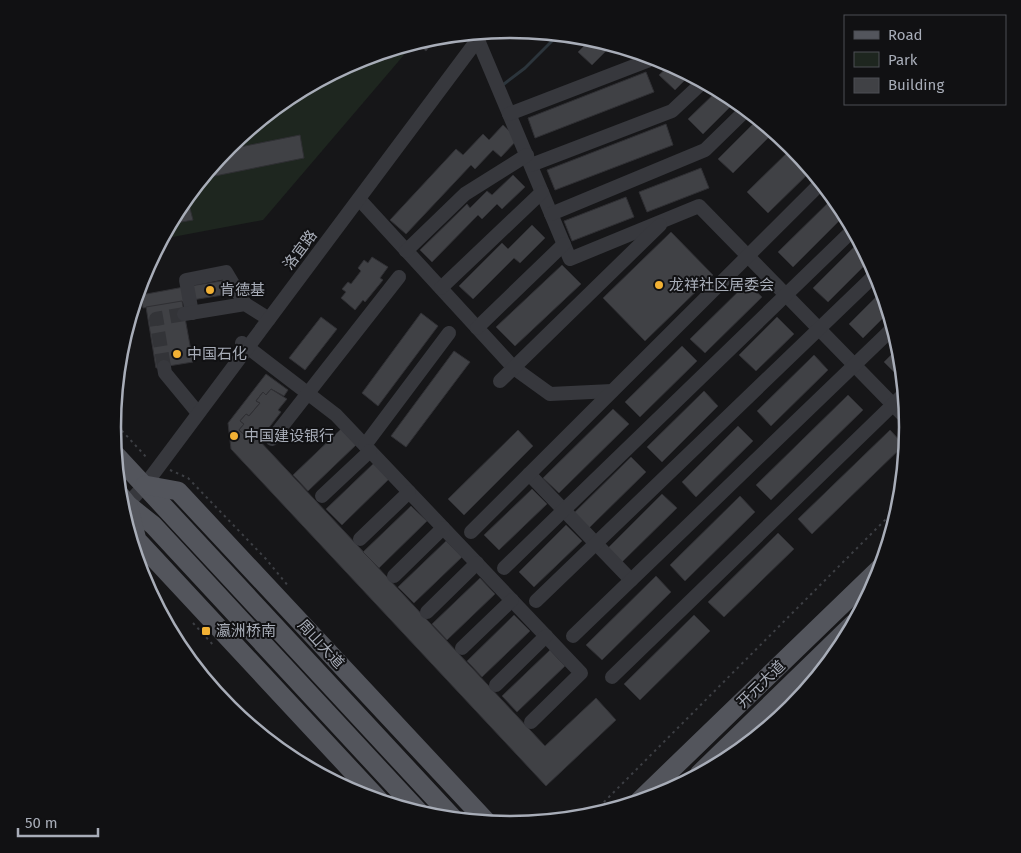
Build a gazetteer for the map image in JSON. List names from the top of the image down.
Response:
{
  "streets": {
    "main road": ["周山大道", "开元大道"],
    "street": ["洛宜路"]
  },
  "crossings": [
    ["洛宜路", "周山大道"]
  ],
  "places": {
    "other": [
      "龙祥社区居委会",
      "肯德基",
      "中国石化",
      "中国建设银行"
    ],
    "transit": ["瀛洲桥南"]
  },
  "legend": ["Road", "Park", "Building"],
  "scale_bar": "50 m"
}
